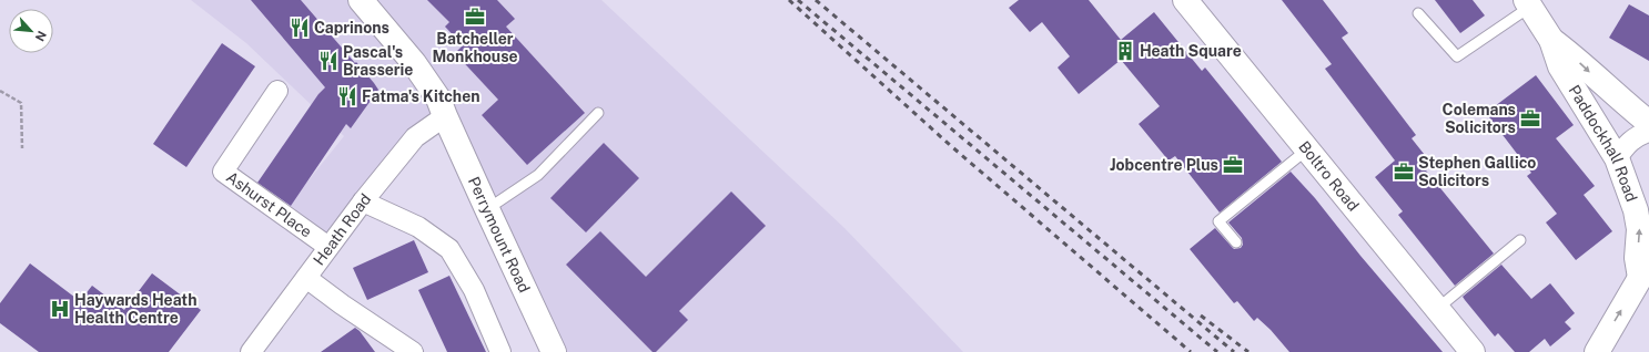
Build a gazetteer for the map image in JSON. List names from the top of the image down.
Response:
{
  "streets": {
    "street": [
      "Paddockhall Road",
      "Boltro Road",
      "Ashurst Place",
      "Heath Road",
      "Perrymount Road"
    ]
  },
  "crossings": [
    ["Ashurst Place", "Heath Road"],
    ["Heath Road", "Perrymount Road"]
  ],
  "places": {
    "office": [
      "Batcheller Monkhouse",
      "Colemans Solicitors",
      "Jobcentre Plus",
      "Stephen Gallico Solicitors"
    ],
    "restaurant": ["Caprinons", "Pascal's Brasserie", "Fatma's Kitchen"],
    "building": ["Heath Square"],
    "hospital": ["Haywards Heath Health Centre"]
  },
  "north": "bottom right"
}
